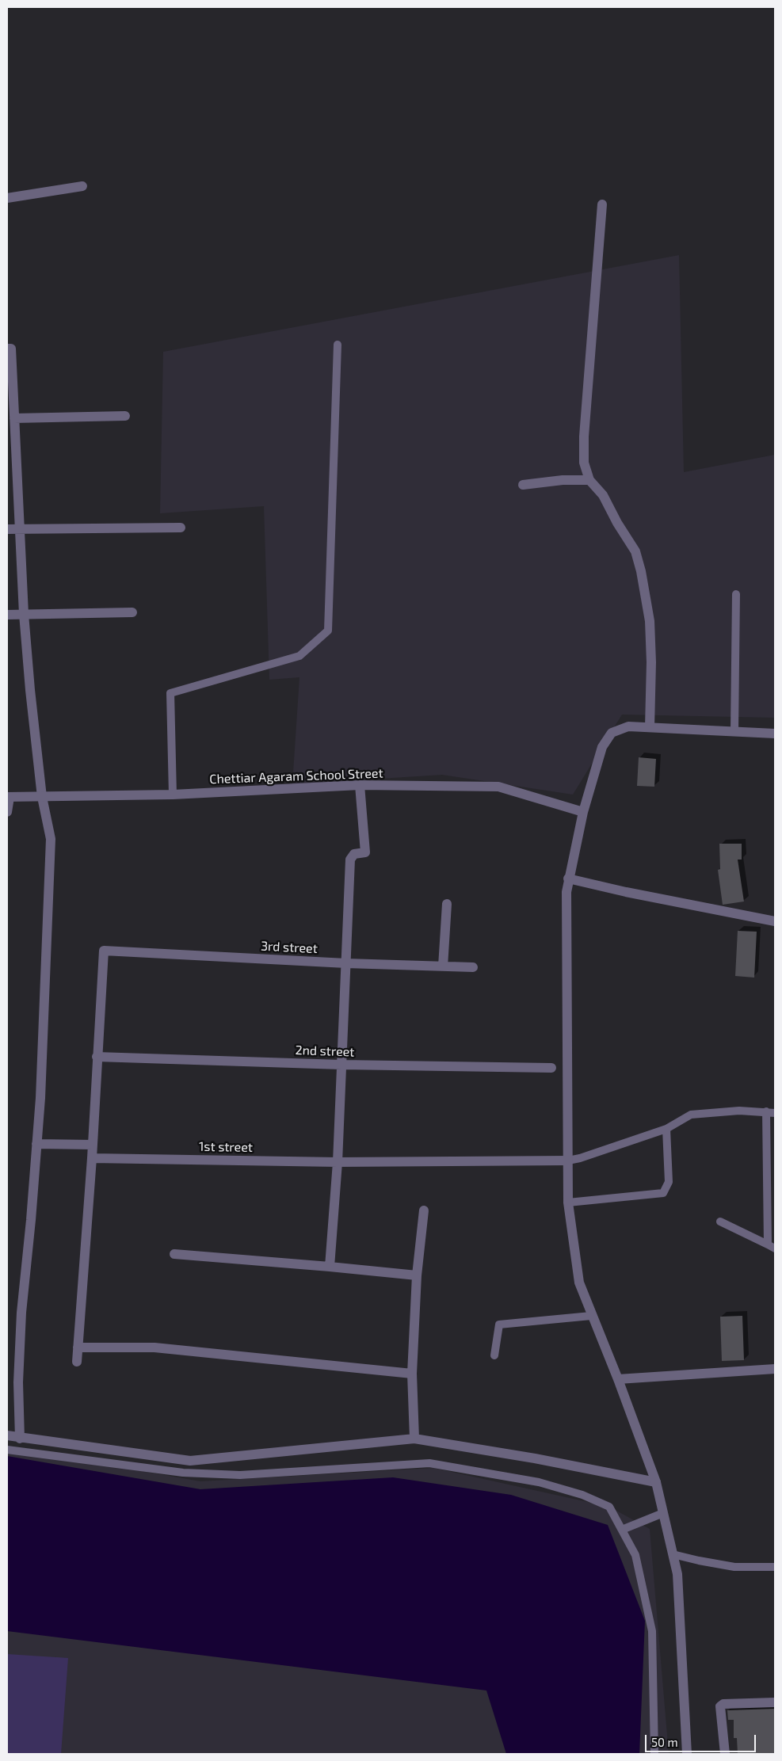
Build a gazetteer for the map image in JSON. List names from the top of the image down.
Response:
{
  "streets": {
    "street": [
      "Chettiar Agaram School Street",
      "3rd street",
      "2nd street",
      "1st street"
    ]
  },
  "crossings": [
    ["3rd street", "2nd street"]
  ],
  "scale_bar": "50 m"
}
